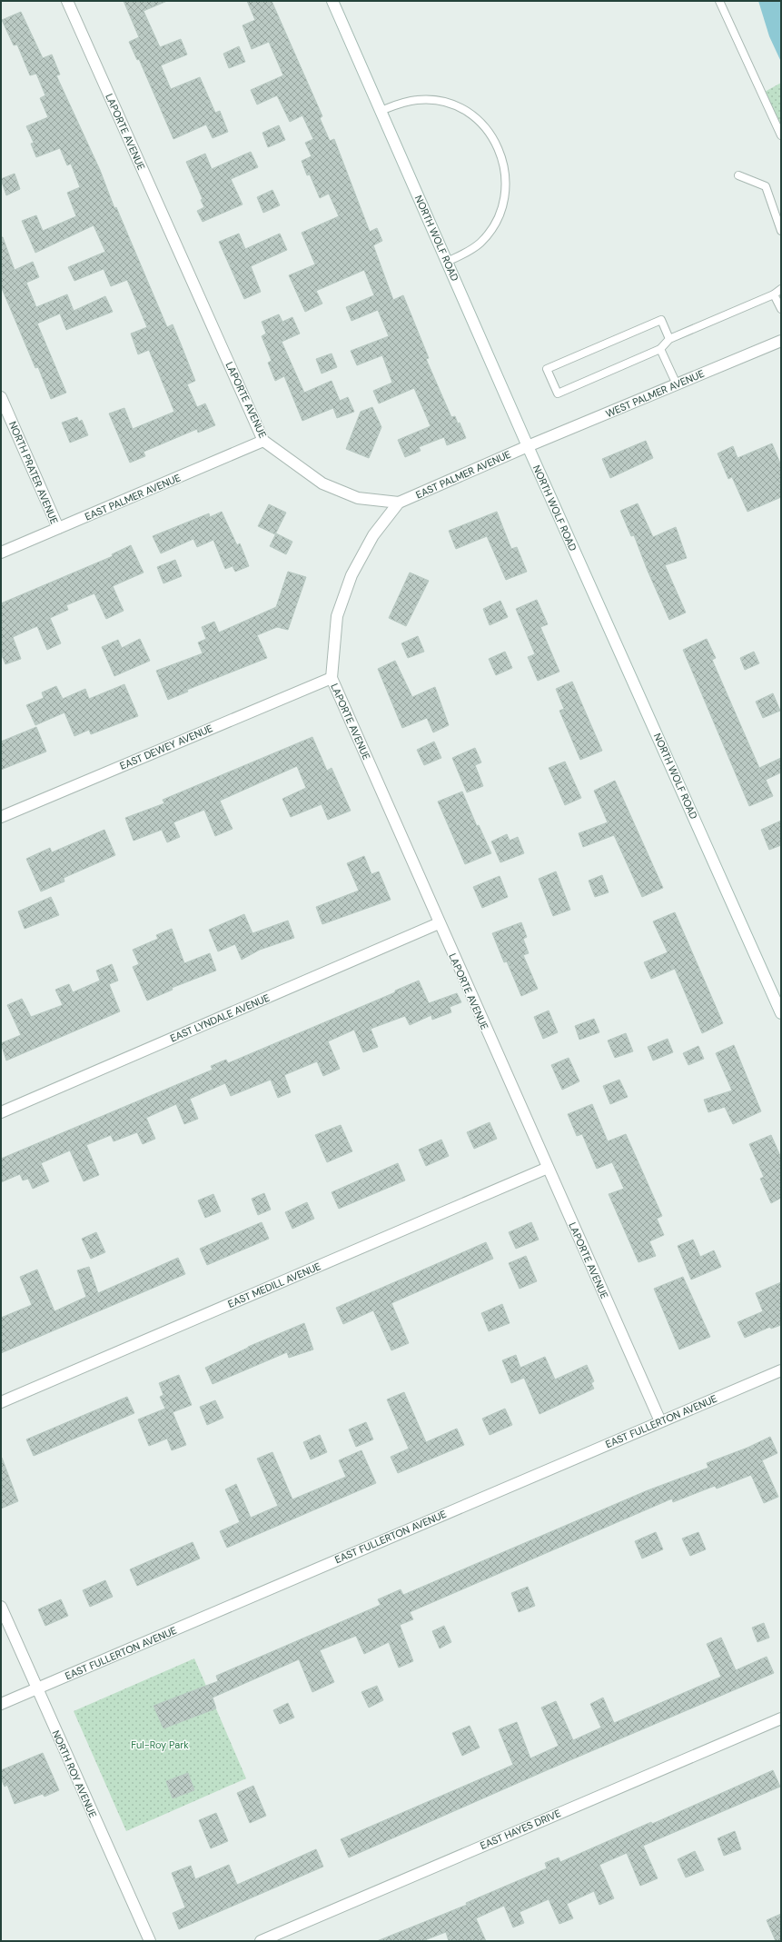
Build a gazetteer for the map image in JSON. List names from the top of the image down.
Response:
{
  "streets": {
    "street": [
      "LAPORTE AVENUE",
      "NORTH WOLF ROAD",
      "WEST PALMER AVENUE",
      "NORTH PRATER AVENUE",
      "EAST PALMER AVENUE",
      "EAST DEWEY AVENUE",
      "EAST LYNDALE AVENUE",
      "EAST MEDILL AVENUE",
      "EAST FULLERTON AVENUE",
      "NORTH ROY AVENUE",
      "EAST HAYES DRIVE"
    ]
  },
  "crossings": [
    ["LAPORTE AVENUE", "EAST PALMER AVENUE"],
    ["LAPORTE AVENUE", "EAST DEWEY AVENUE"],
    ["LAPORTE AVENUE", "EAST LYNDALE AVENUE"],
    ["LAPORTE AVENUE", "EAST MEDILL AVENUE"],
    ["LAPORTE AVENUE", "EAST FULLERTON AVENUE"],
    ["NORTH WOLF ROAD", "WEST PALMER AVENUE"],
    ["NORTH WOLF ROAD", "EAST PALMER AVENUE"],
    ["WEST PALMER AVENUE", "EAST PALMER AVENUE"],
    ["NORTH PRATER AVENUE", "EAST PALMER AVENUE"],
    ["EAST FULLERTON AVENUE", "NORTH ROY AVENUE"]
  ],
  "parks": ["Ful-Roy Park"]
}
